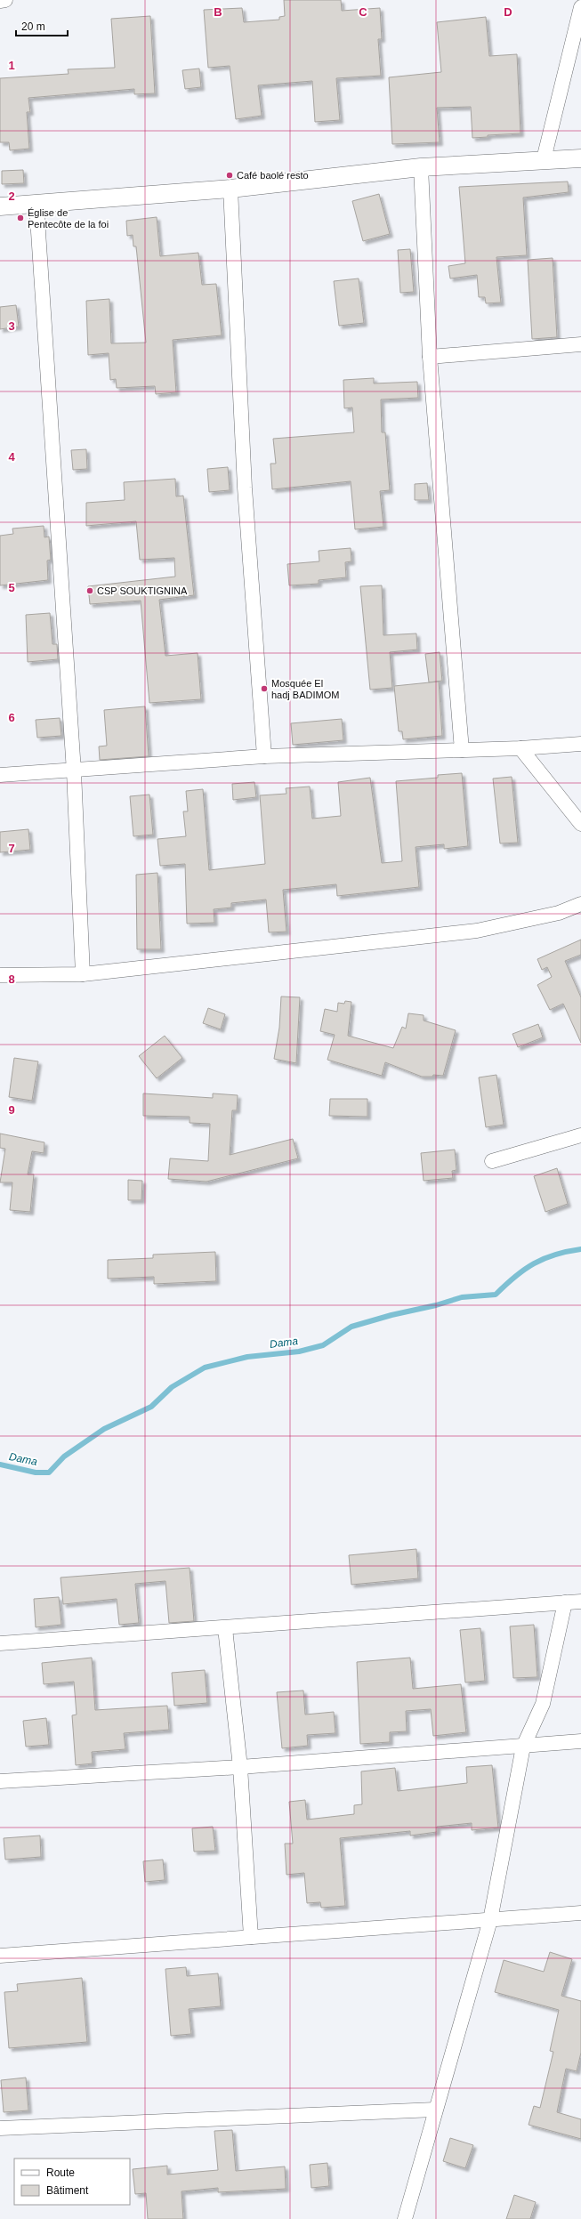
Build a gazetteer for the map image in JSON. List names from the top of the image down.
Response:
{
  "water": ["Dama"],
  "places": [
    "Café baolé resto",
    "Église de Pentecôte de la foi",
    "CSP SOUKTIGNINA",
    "Mosquée El hadj BADIMOM"
  ],
  "legend": ["Route", "Bâtiment"],
  "scale_bar": "20 m",
  "grid": {
    "columns": ["B", "C", "D"],
    "rows": [
      "1",
      "2",
      "3",
      "4",
      "5",
      "6",
      "7",
      "8",
      "9"
    ]
  }
}
